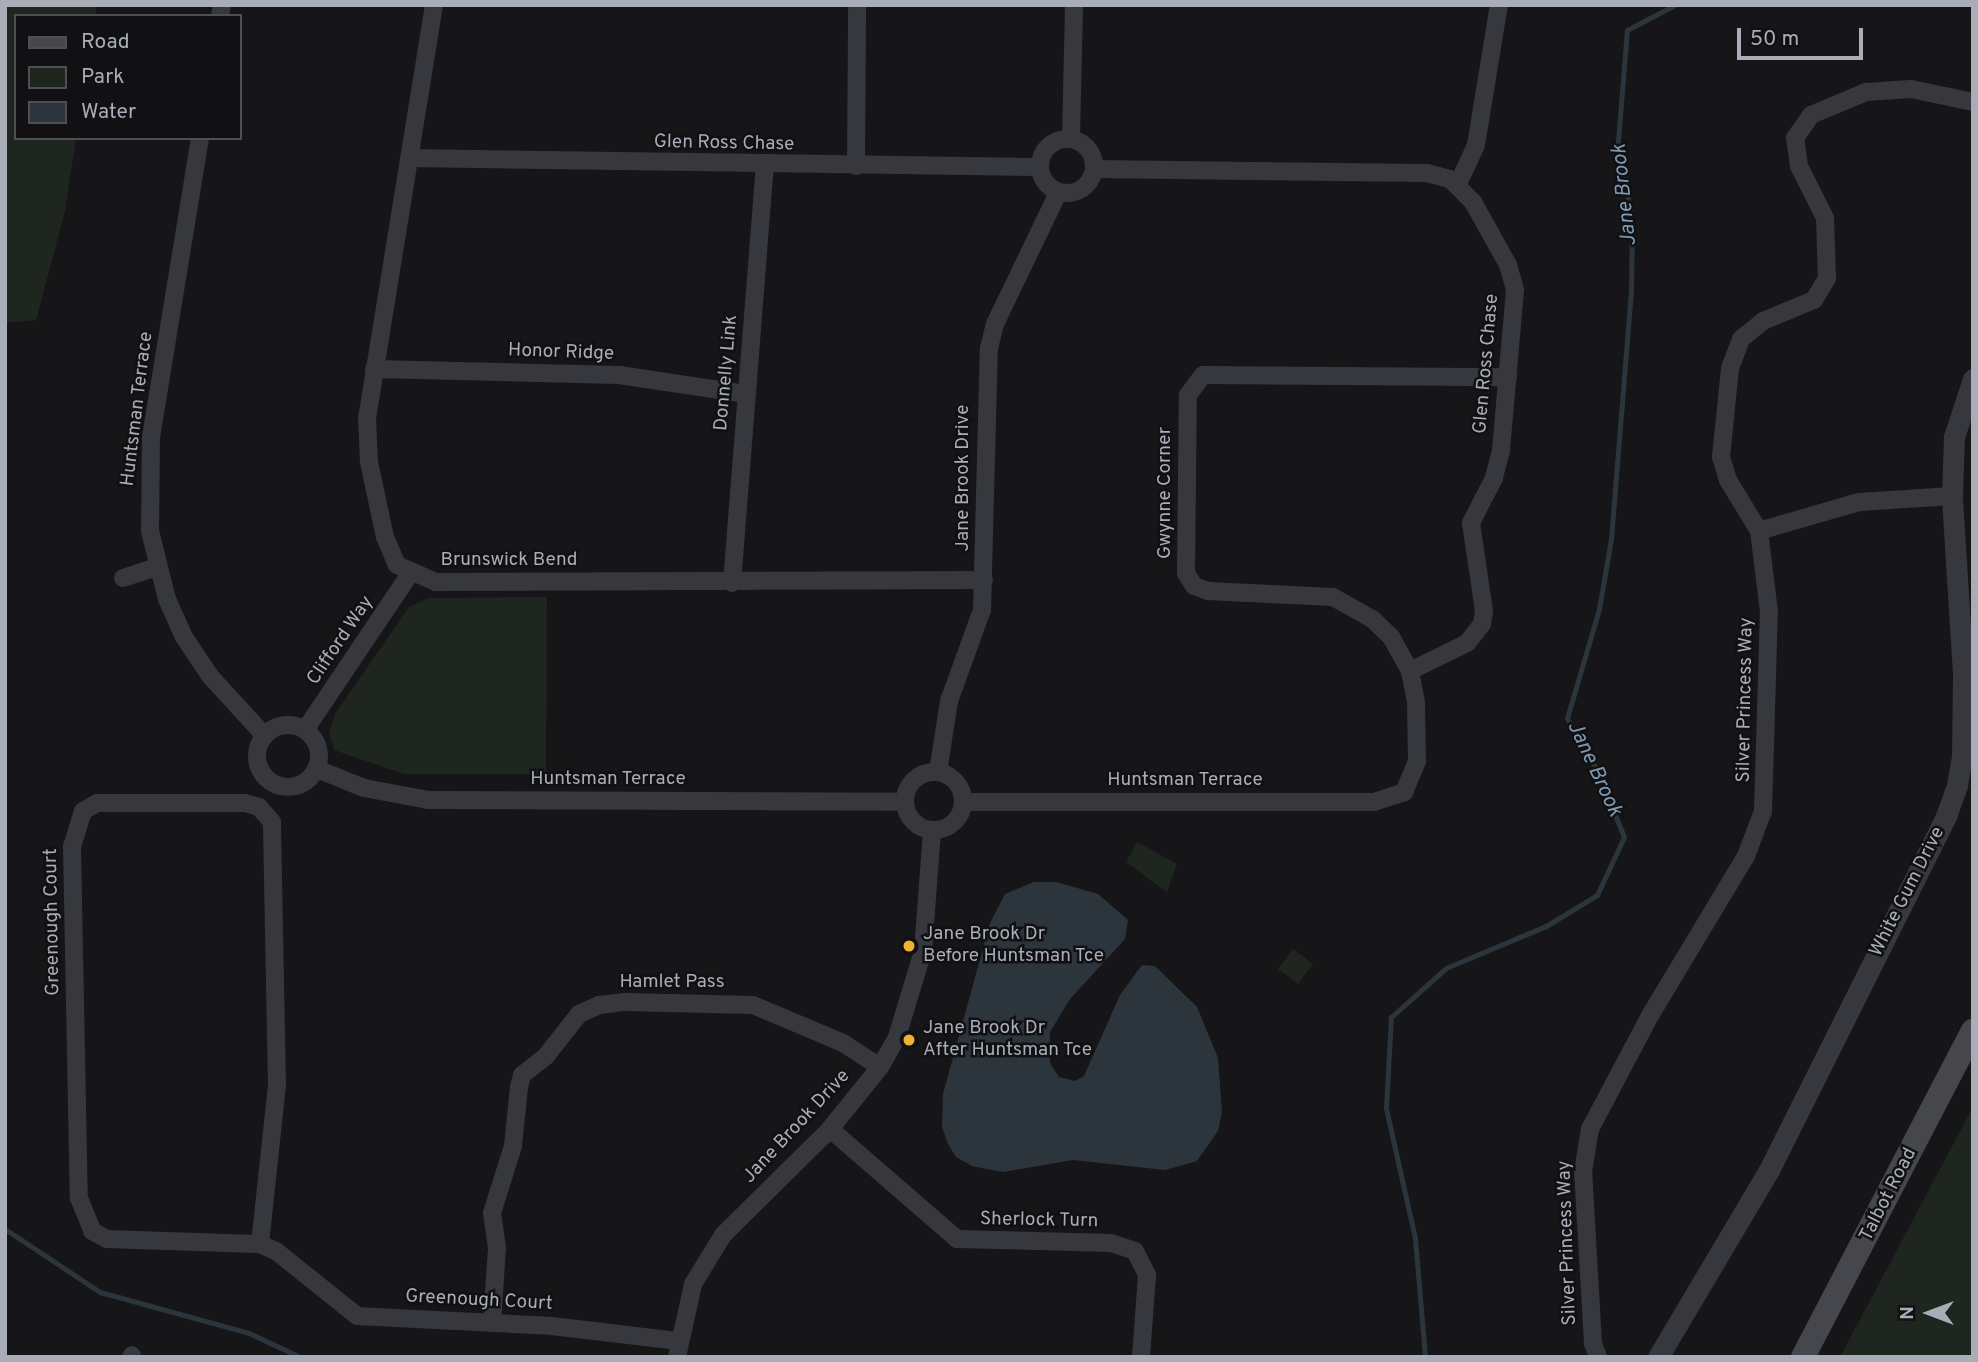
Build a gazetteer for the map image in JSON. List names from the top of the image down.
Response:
{
  "streets": {
    "main road": ["Talbot Road"],
    "street": [
      "Glen Ross Chase",
      "Honor Ridge",
      "Donnelly Link",
      "Huntsman Terrace",
      "Jane Brook Drive",
      "Gwynne Corner",
      "Brunswick Bend",
      "Clifford Way",
      "Silver Princess Way",
      "White Gum Drive",
      "Greenough Court",
      "Hamlet Pass",
      "Sherlock Turn"
    ]
  },
  "crossings": [
    ["Glen Ross Chase", "Donnelly Link"],
    ["Glen Ross Chase", "Jane Brook Drive"],
    ["Glen Ross Chase", "Gwynne Corner"],
    ["Honor Ridge", "Donnelly Link"],
    ["Donnelly Link", "Brunswick Bend"],
    ["Huntsman Terrace", "Jane Brook Drive"],
    ["Huntsman Terrace", "Gwynne Corner"],
    ["Huntsman Terrace", "Clifford Way"],
    ["Jane Brook Drive", "Brunswick Bend"],
    ["Jane Brook Drive", "Greenough Court"],
    ["Jane Brook Drive", "Hamlet Pass"],
    ["Jane Brook Drive", "Sherlock Turn"],
    ["Brunswick Bend", "Clifford Way"],
    ["Greenough Court", "Hamlet Pass"]
  ],
  "water": ["Jane Brook"],
  "places": ["Jane Brook Dr Before Huntsman Tce", "Jane Brook Dr After Huntsman Tce"],
  "legend": ["Road", "Park", "Water"],
  "scale_bar": "50 m",
  "north": "left"
}
